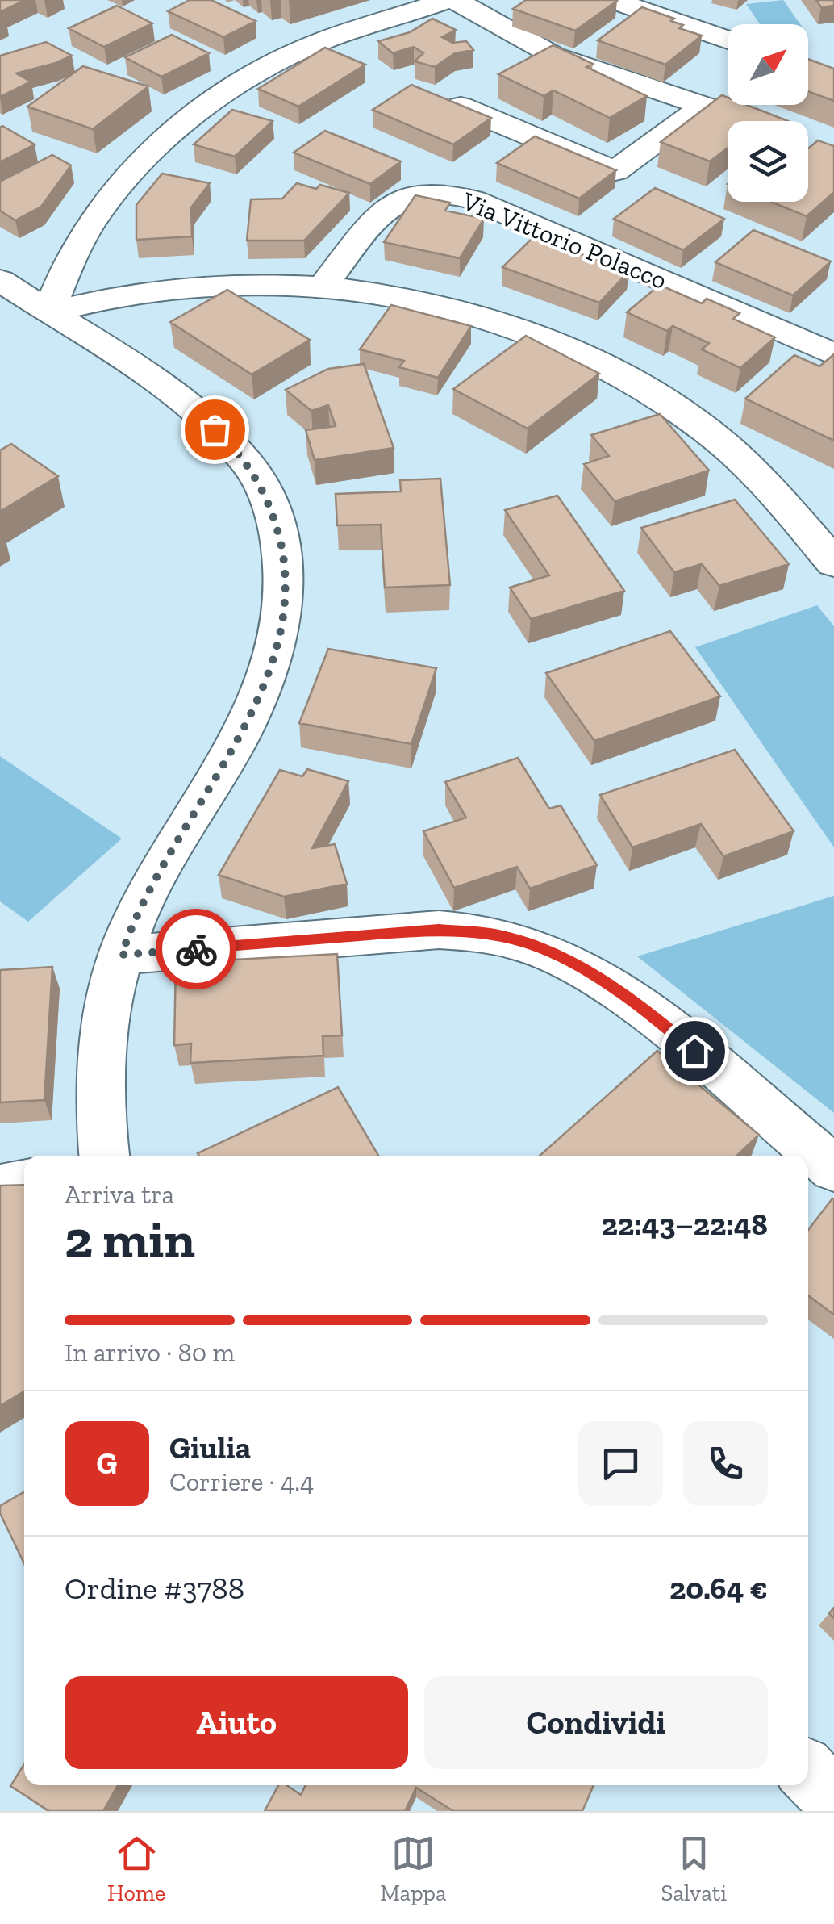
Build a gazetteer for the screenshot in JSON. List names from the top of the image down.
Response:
{
  "streets": {
    "street": ["Via Vittorio Polacco"]
  },
  "north": "top right",
  "page": {
    "heading": ["2 min", "Arriva tra", "22:43–22:48"],
    "panel": [
      "Giulia",
      "Corriere · 4.4",
      "Ordine #3788",
      "20.64 €"
    ],
    "bar": "In arrivo · 80 m",
    "round": "G",
    "buttons": ["Aiuto", "Condividi"],
    "tabs": ["Home", "Mappa", "Salvati"]
  }
}
